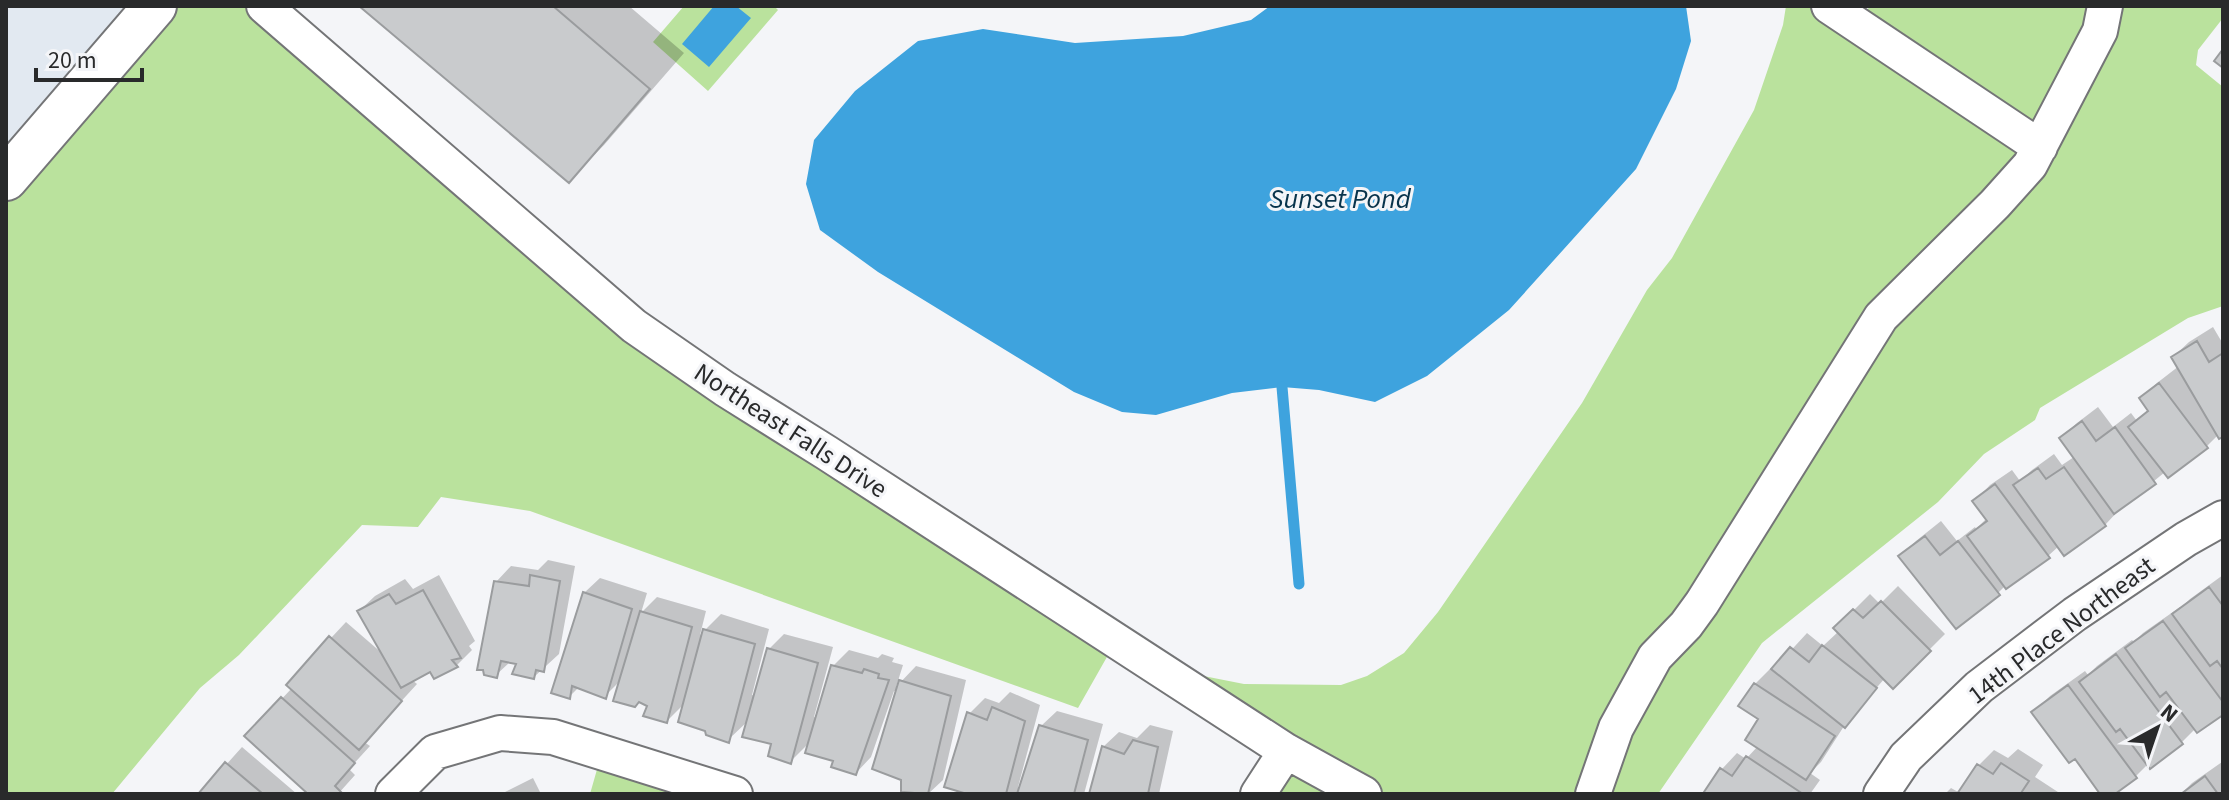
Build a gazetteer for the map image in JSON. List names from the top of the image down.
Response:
{
  "streets": {
    "street": ["Northeast Falls Drive", "14th Place Northeast"]
  },
  "water": ["Sunset Pond"],
  "scale_bar": "20 m",
  "north": "top right"
}
